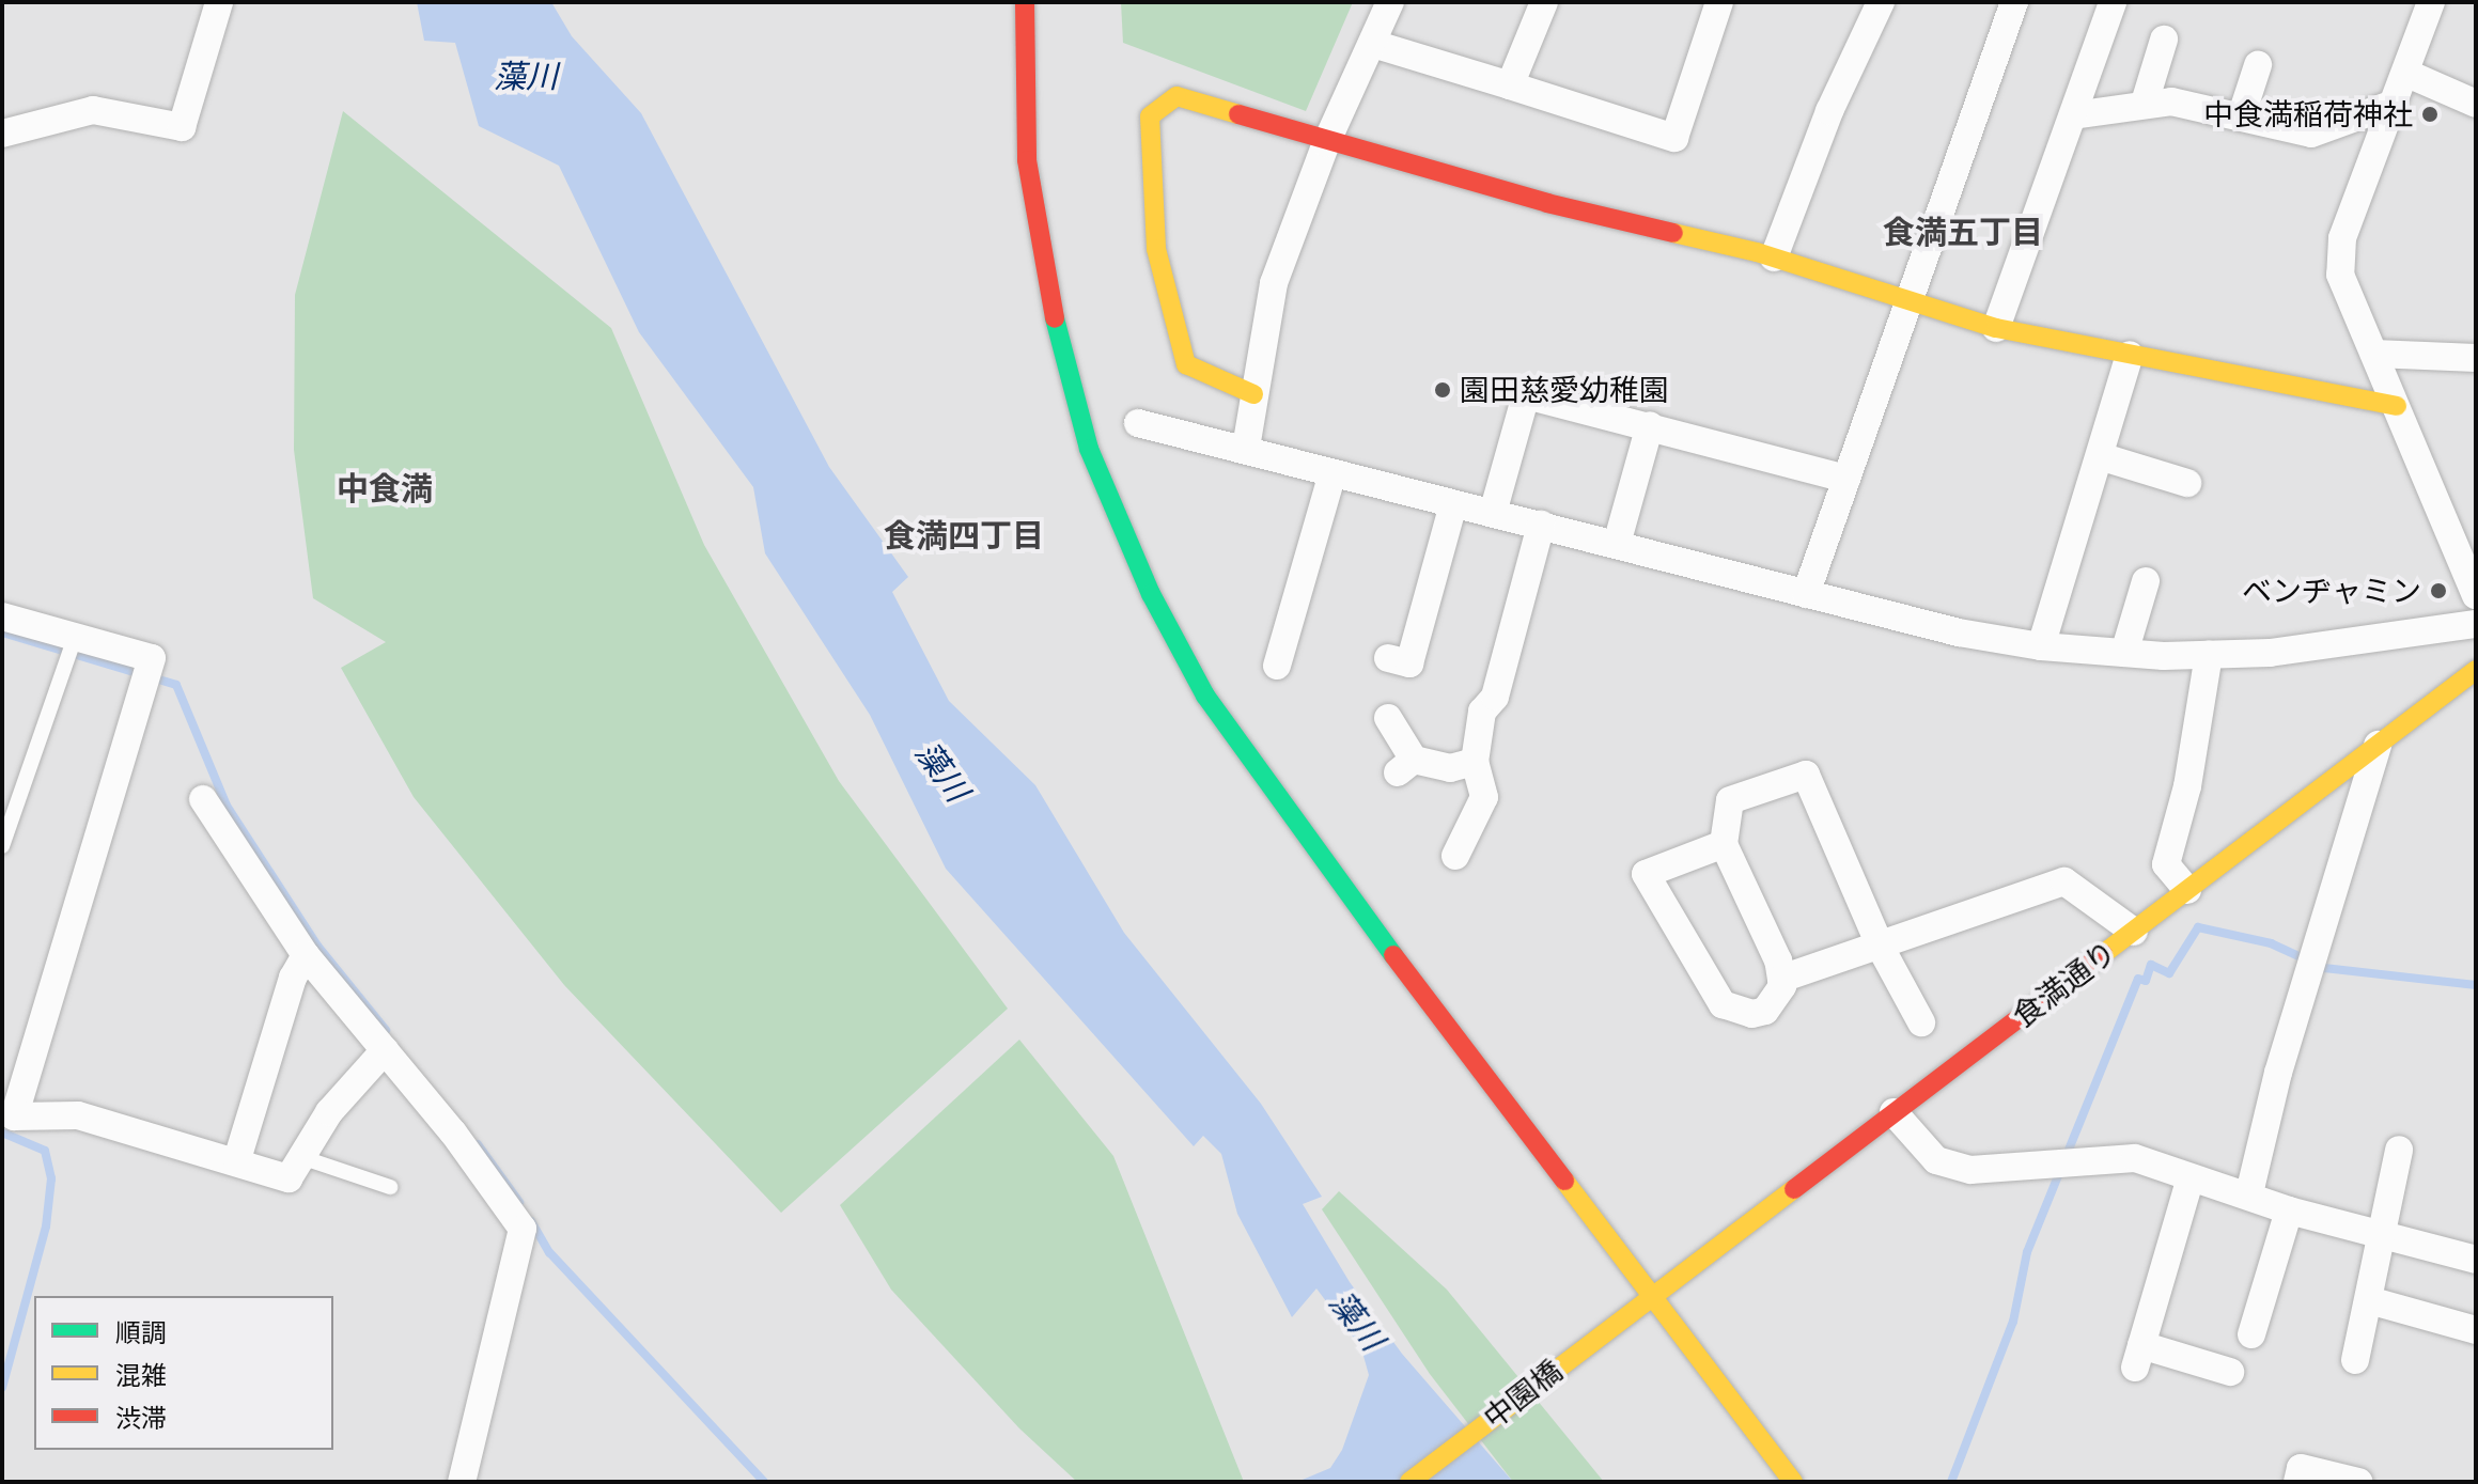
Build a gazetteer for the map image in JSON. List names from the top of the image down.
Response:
{
  "streets": {
    "street": ["食満通り", "中園橋"]
  },
  "crossings": [
    ["食満通り", "中園橋"]
  ],
  "districts": ["食満五丁目", "中食満", "食満四丁目"],
  "water": ["藻川"],
  "places": ["中食満稲荷神社", "園田慈愛幼稚園", "ベンヂャミン"],
  "legend": ["順調", "混雑", "渋滞"]
}
